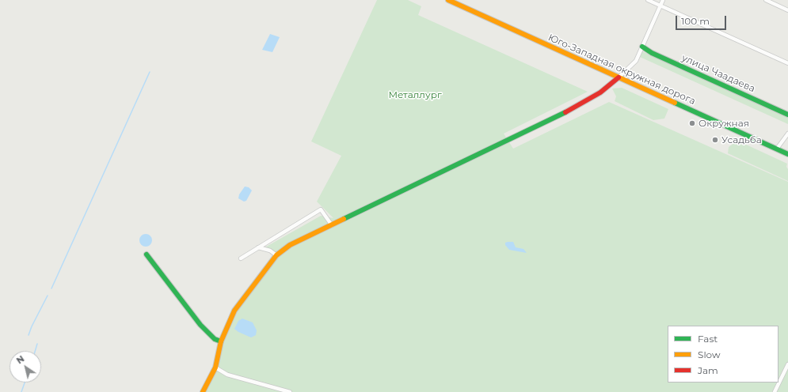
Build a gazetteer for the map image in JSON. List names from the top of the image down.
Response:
{
  "streets": {
    "main road": ["Юго-Западная окружная дорога", "улица Чаадаева"]
  },
  "parks": ["Металлург"],
  "places": ["Окружная", "Усадьба"],
  "legend": ["Fast", "Slow", "Jam"],
  "scale_bar": "100 m",
  "north": "top left"
}
